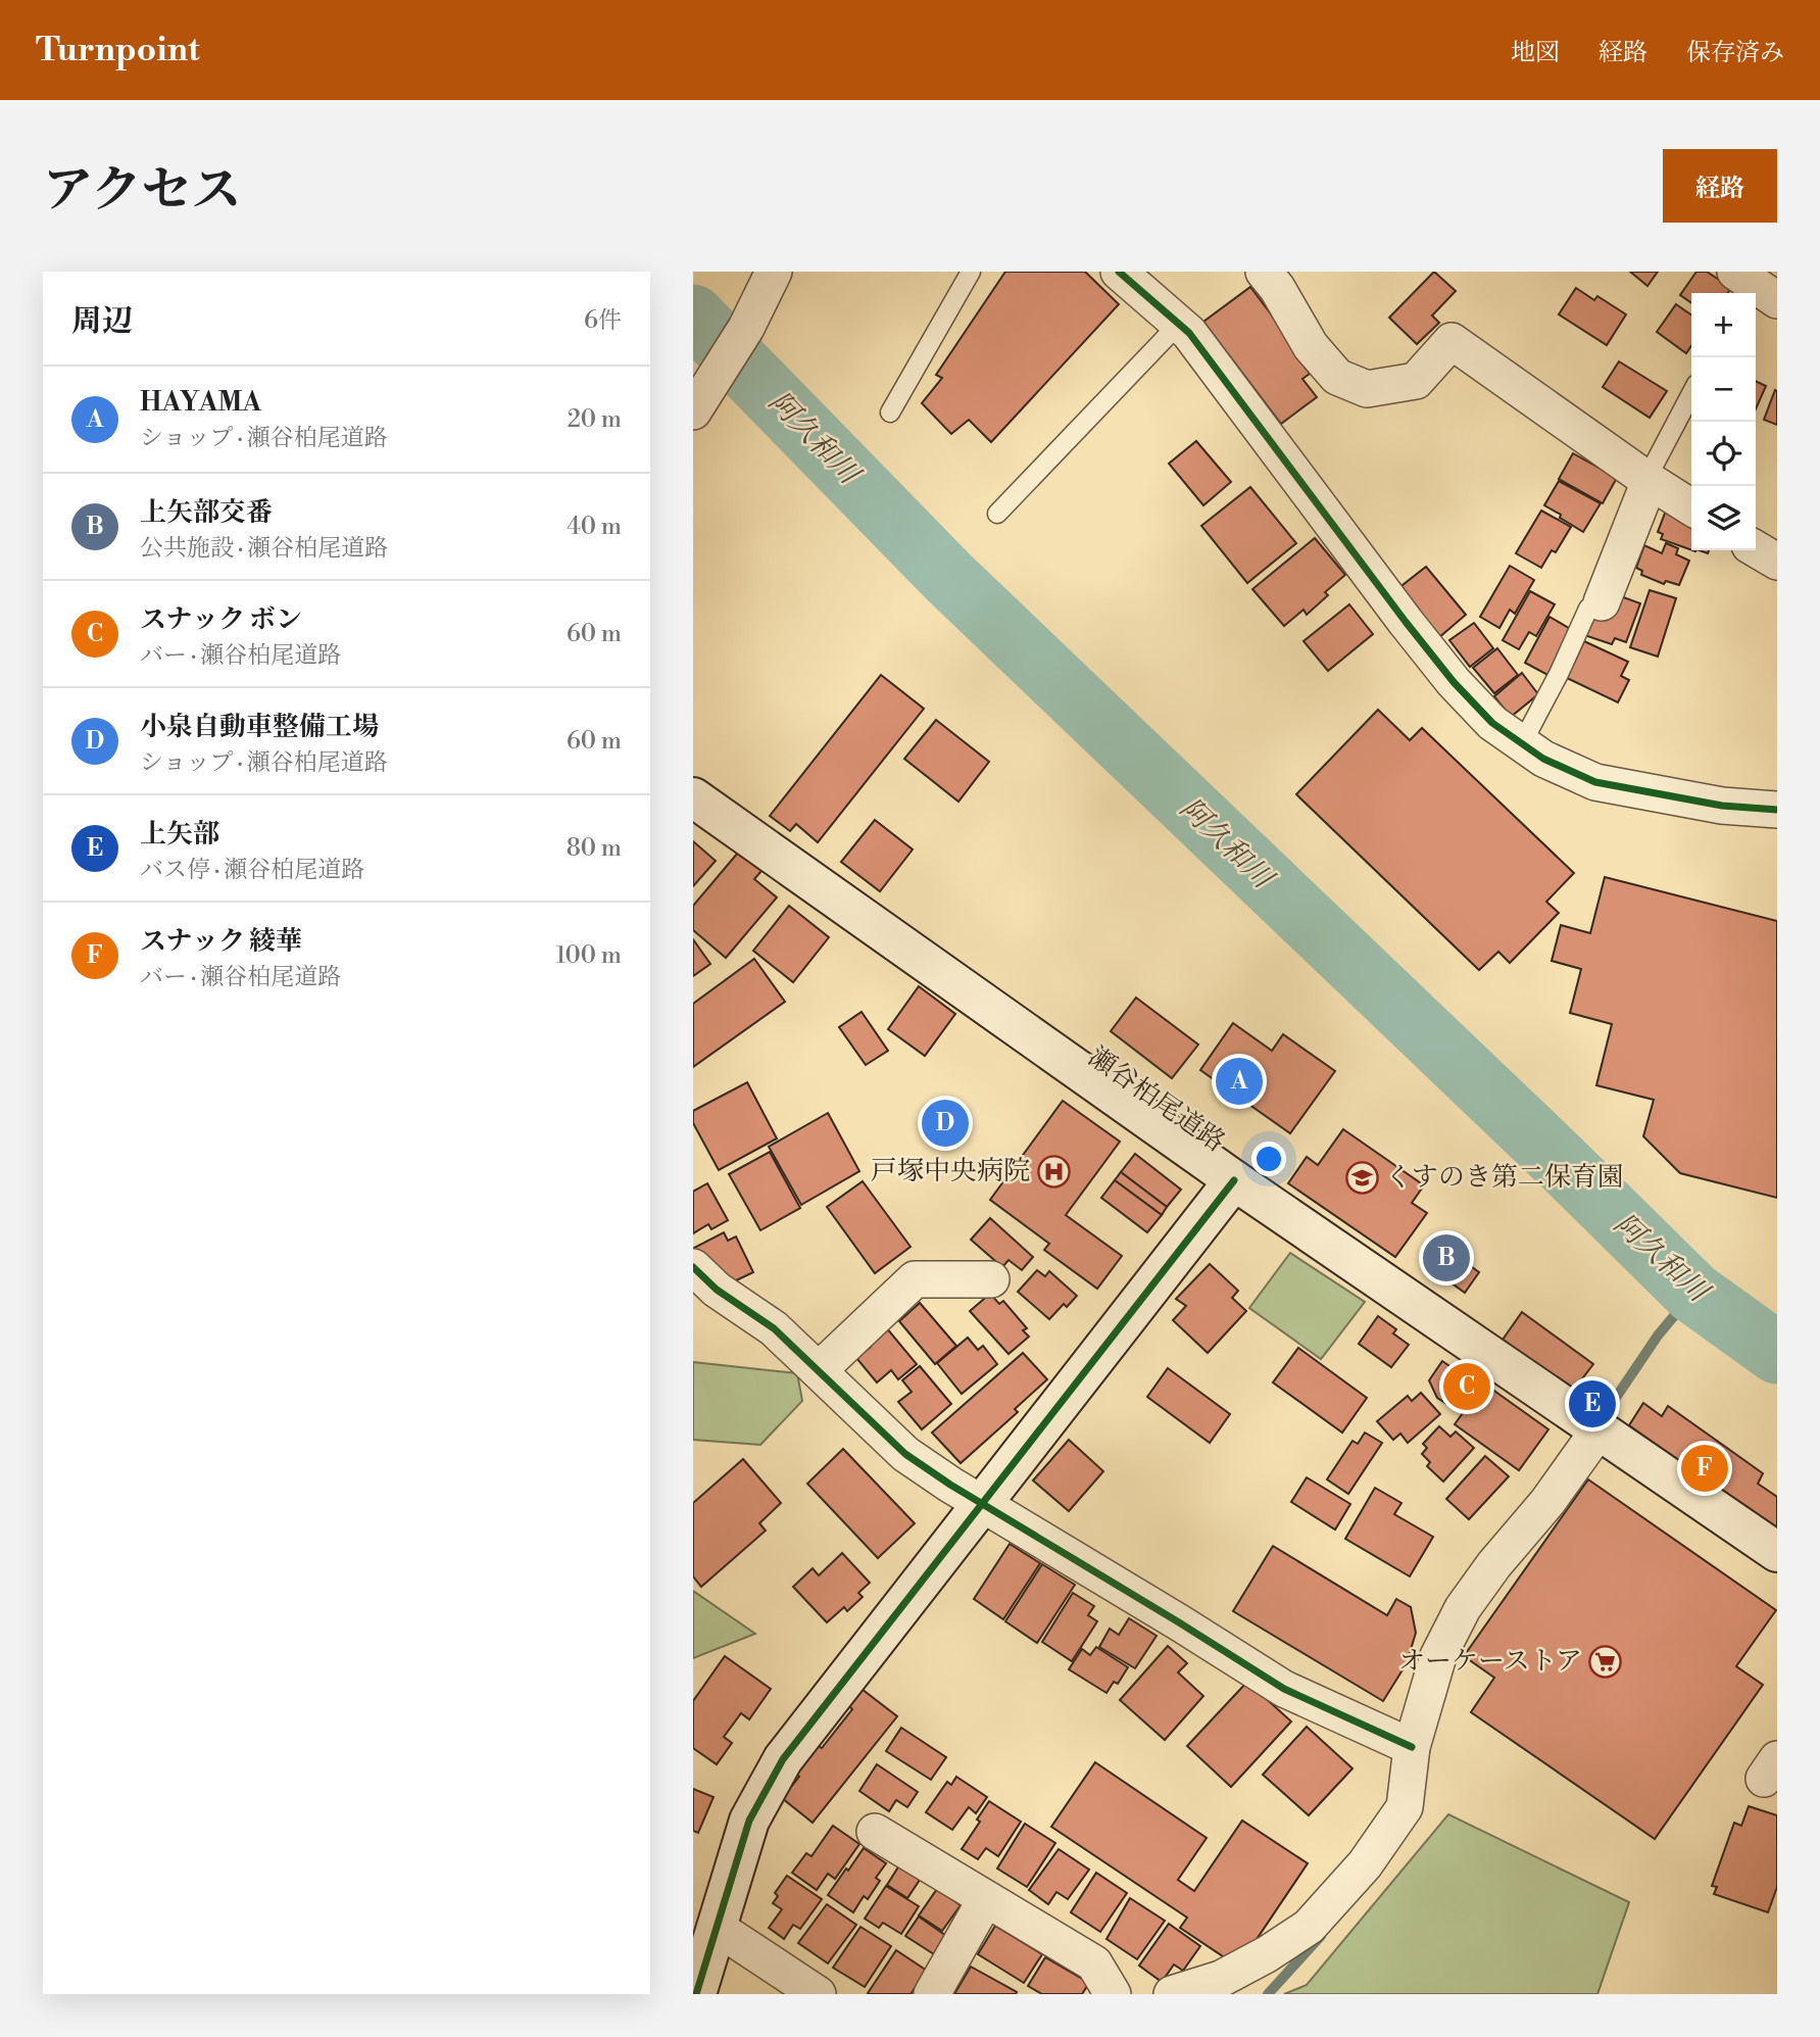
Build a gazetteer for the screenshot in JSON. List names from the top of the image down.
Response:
{
  "streets": {
    "main road": ["瀬谷柏尾道路"]
  },
  "water": ["阿久和川"],
  "places": {
    "hospital": ["戸塚中央病院"],
    "school or university": ["くすのき第二保育園"],
    "supermarket": ["オーケーストア"]
  },
  "page": {
    "header": "Turnpoint",
    "nav": ["地図", "経路", "保存済み"],
    "title": "アクセス",
    "buttons": "経路",
    "heading": ["周辺", "6件"],
    "map_buttons": ["+", "−"],
    "list": [
      {
        "mark": "A",
        "name": "HAYAMA",
        "note": "ショップ · 瀬谷柏尾道路",
        "value": "20 m"
      },
      {
        "mark": "B",
        "name": "上矢部交番",
        "note": "公共施設 · 瀬谷柏尾道路",
        "value": "40 m"
      },
      {
        "mark": "C",
        "name": "スナック ボン",
        "note": "バー · 瀬谷柏尾道路",
        "value": "60 m"
      },
      {
        "mark": "D",
        "name": "小泉自動車整備工場",
        "note": "ショップ · 瀬谷柏尾道路",
        "value": "60 m"
      },
      {
        "mark": "E",
        "name": "上矢部",
        "note": "バス停 · 瀬谷柏尾道路",
        "value": "80 m"
      },
      {
        "mark": "F",
        "name": "スナック 綾華",
        "note": "バー · 瀬谷柏尾道路",
        "value": "100 m"
      }
    ],
    "pins": [
      "A",
      "D",
      "B",
      "C",
      "E",
      "F"
    ]
  }
}
